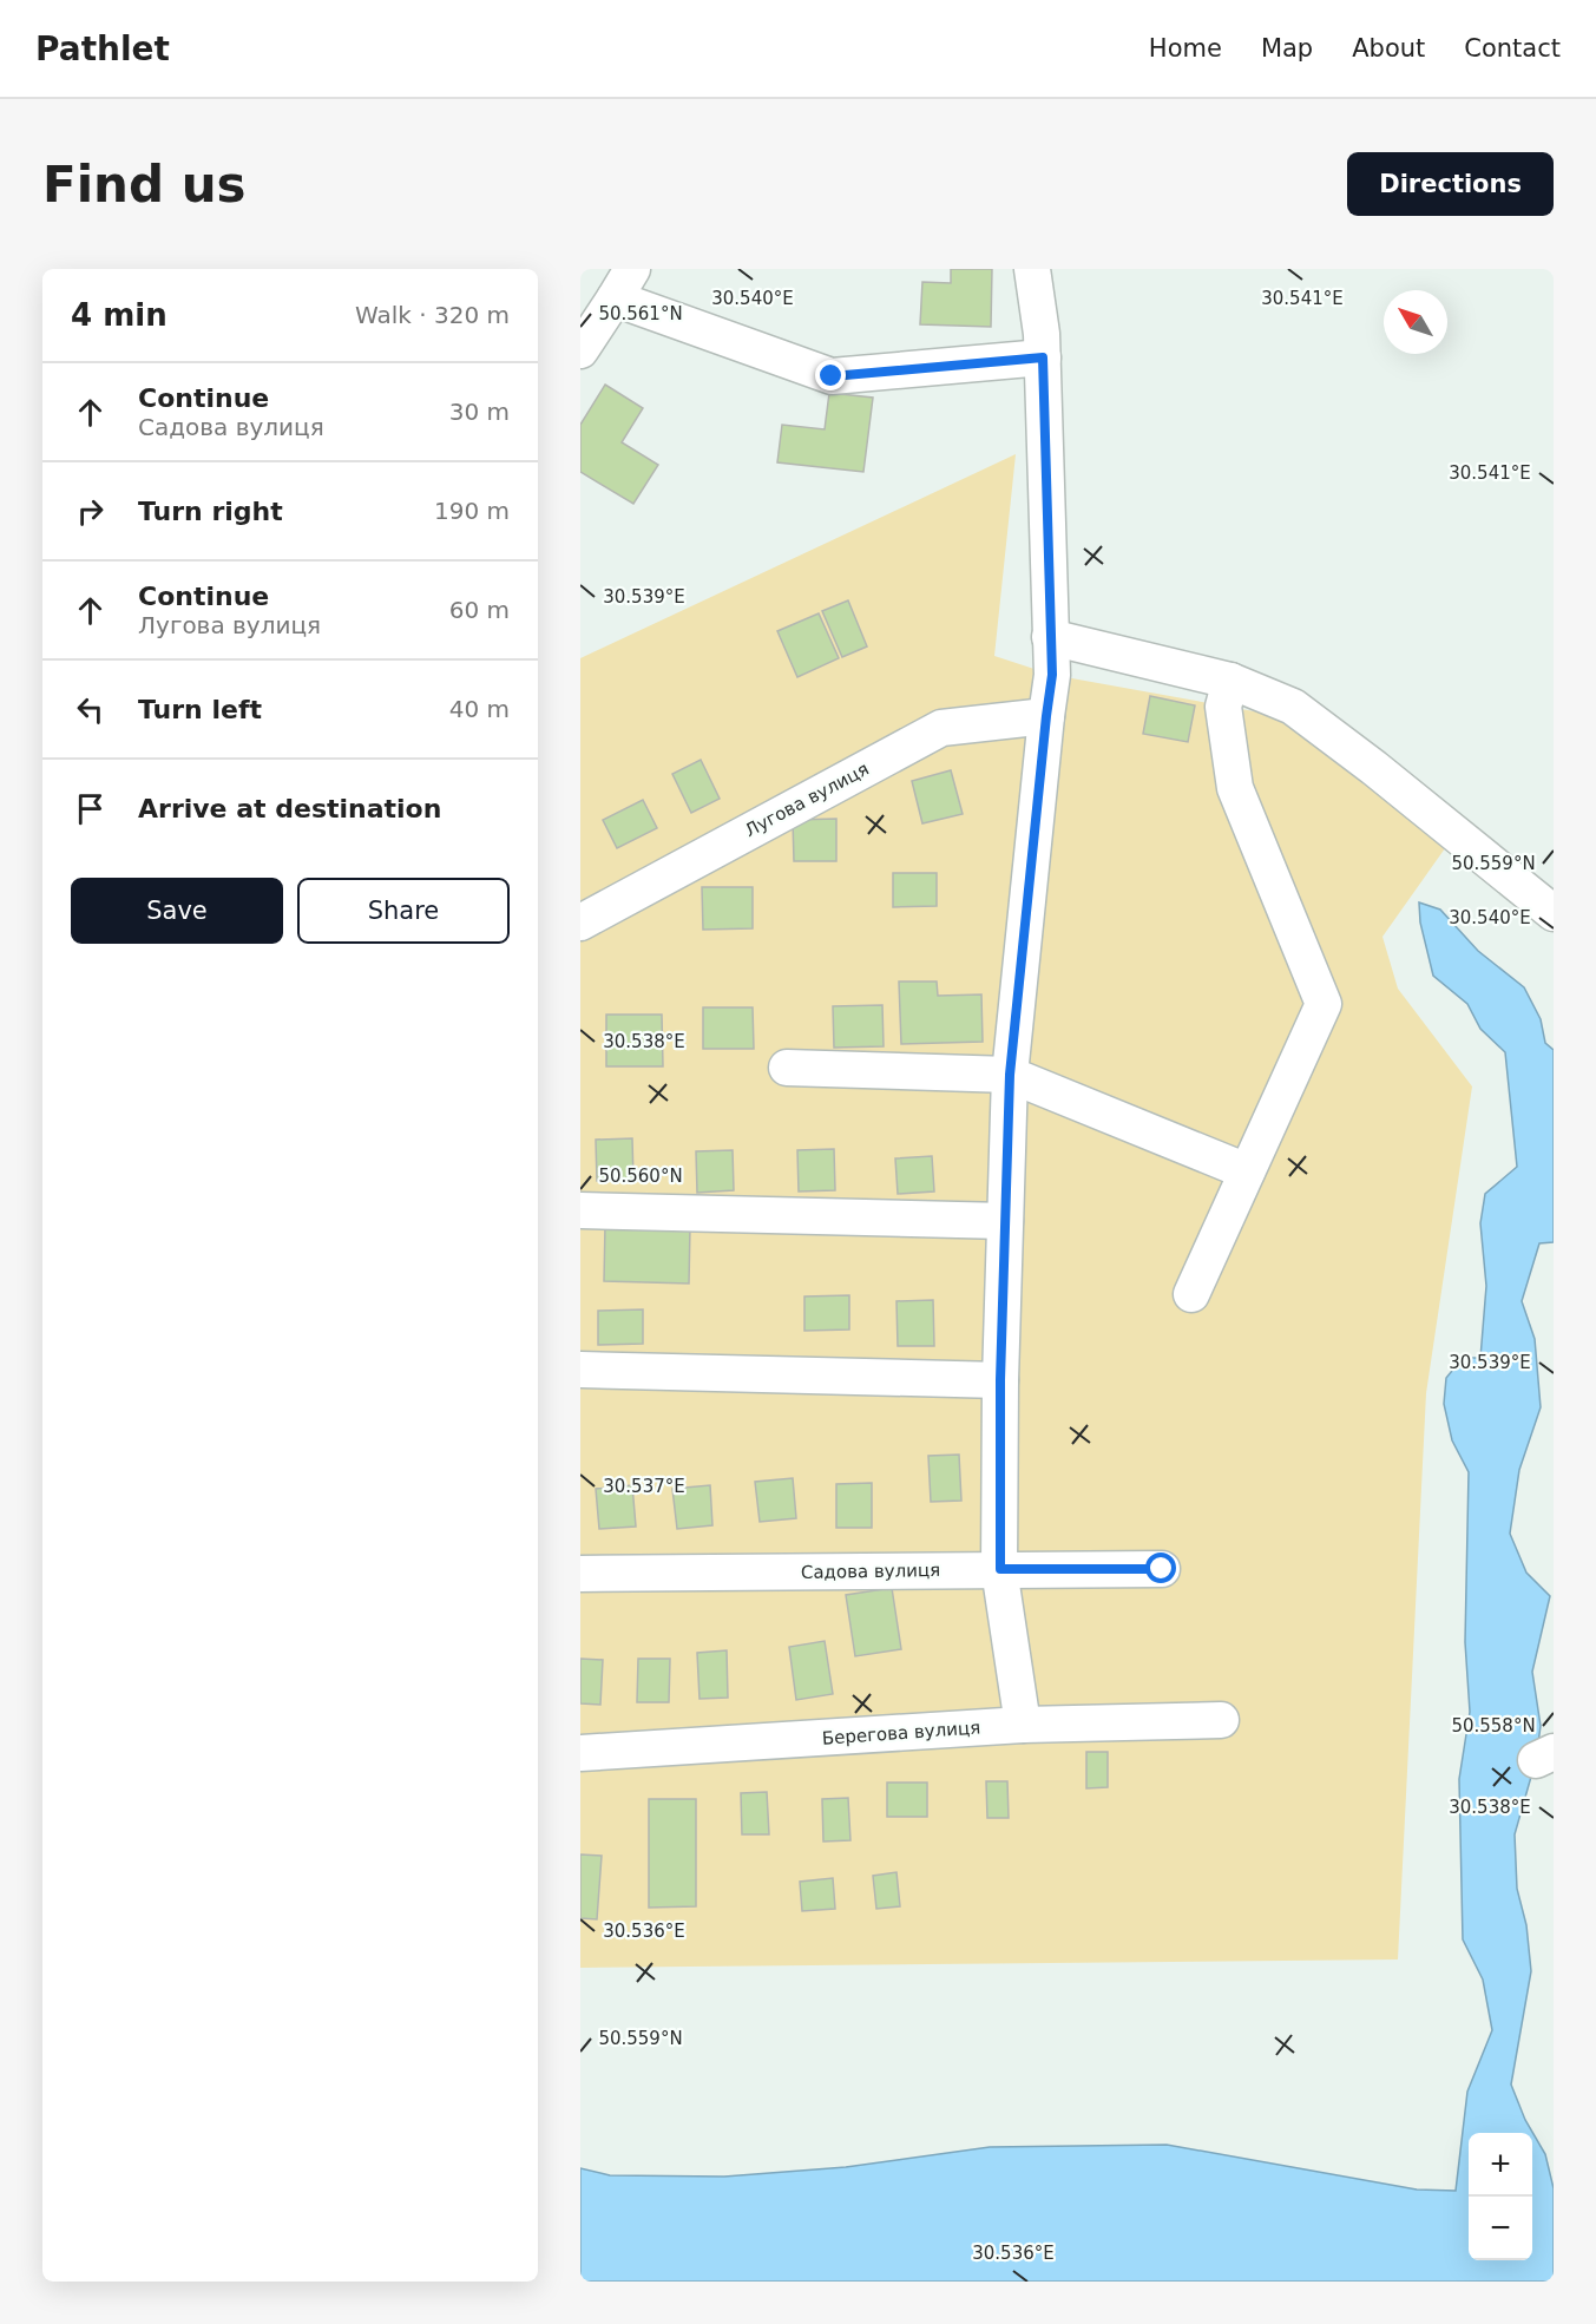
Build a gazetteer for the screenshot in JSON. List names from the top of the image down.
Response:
{
  "streets": {
    "street": ["Лугова вулиця", "Садова вулиця", "Берегова вулиця"]
  },
  "north": "top left",
  "page": {
    "header": "Pathlet",
    "nav": [
      "Home",
      "Map",
      "About",
      "Contact"
    ],
    "buttons": [
      "Directions",
      ["Save", "Share"]
    ],
    "title": "Find us",
    "heading": ["4 min", "Walk · 320 m"],
    "list": [
      ["Continue", "Садова вулиця", "30 m"],
      ["Turn right", "190 m"],
      ["Continue", "Лугова вулиця", "60 m"],
      ["Turn left", "40 m"],
      "Arrive at destination"
    ],
    "map_buttons": ["+", "−"]
  },
  "coordinates": [
    "30.540°E",
    "30.541°E",
    "50.561°N",
    "30.539°E",
    "50.559°N",
    "30.538°E",
    "50.560°N",
    "30.537°E",
    "50.558°N",
    "30.536°E"
  ]
}
